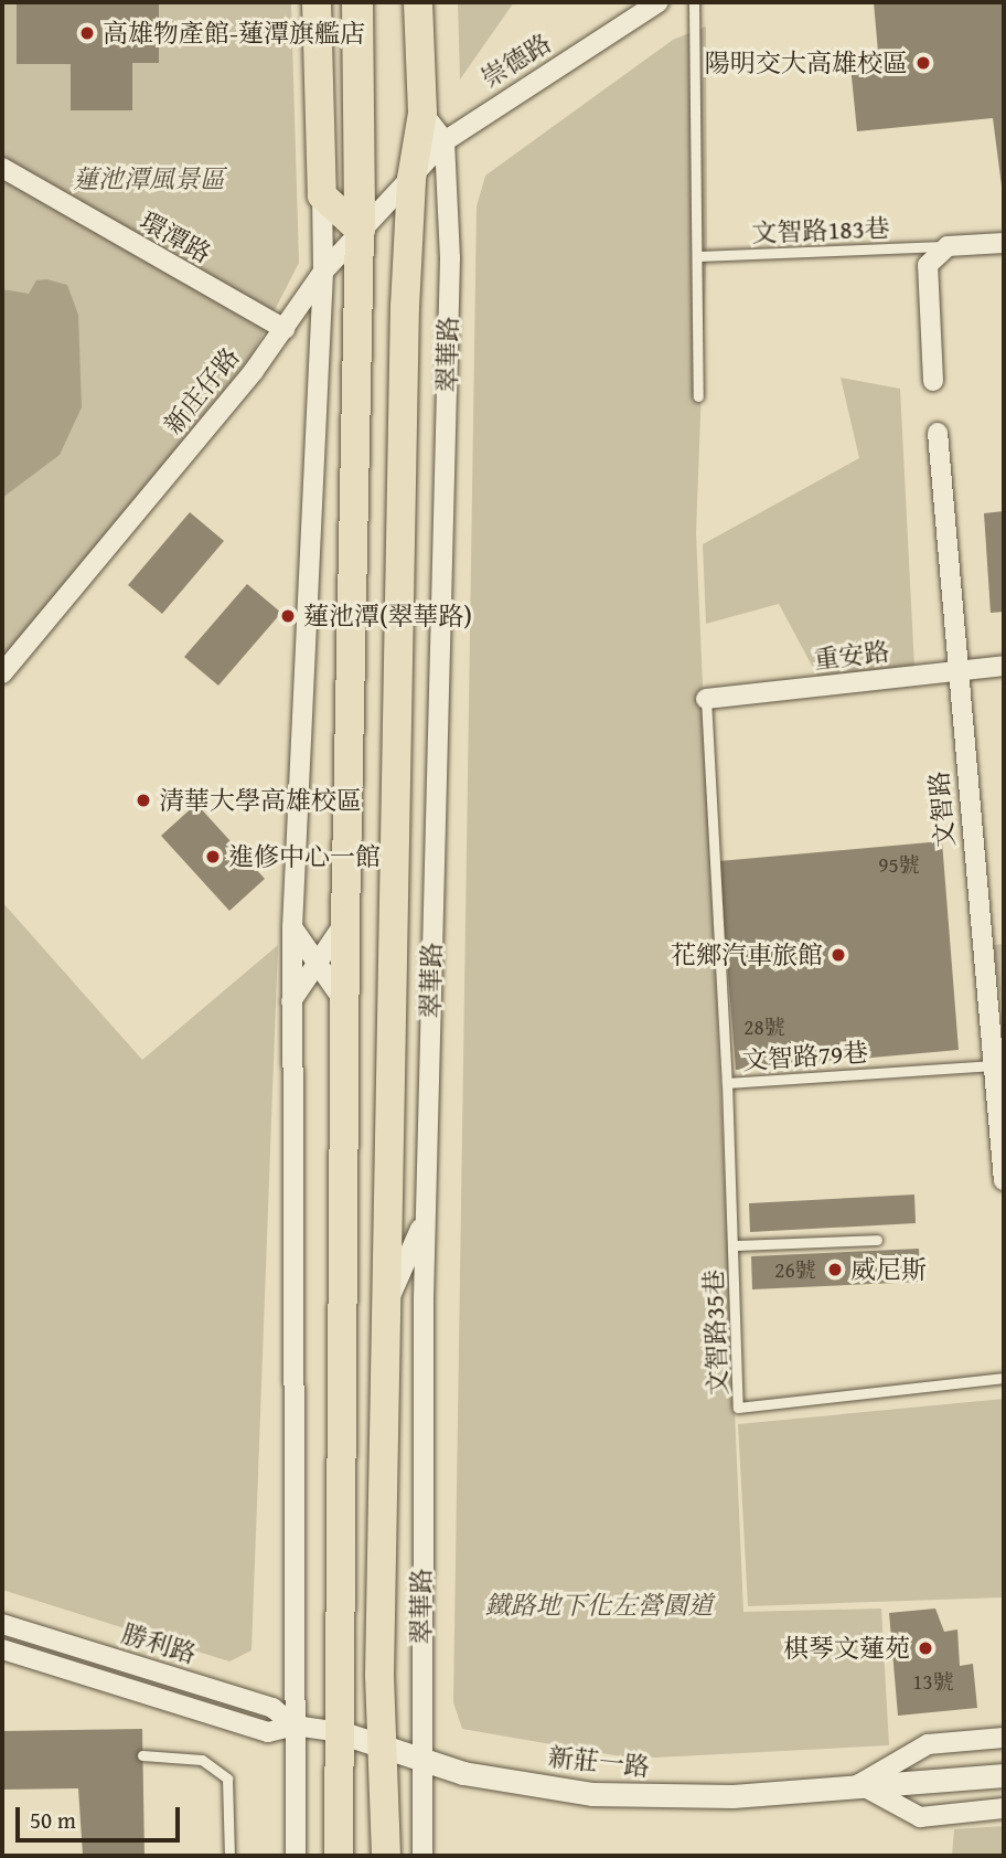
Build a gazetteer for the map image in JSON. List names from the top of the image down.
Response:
{
  "streets": {
    "main road": ["翠華路"],
    "street": [
      "崇德路",
      "環潭路",
      "新庄仔路",
      "重安路",
      "文智路",
      "勝利路",
      "新莊一路"
    ],
    "lane": ["文智路183巷", "文智路79巷", "文智路35巷"]
  },
  "crossings": [
    ["崇德路", "翠華路"],
    ["崇德路", "新庄仔路"],
    ["環潭路", "新庄仔路"],
    ["翠華路", "新庄仔路"],
    ["翠華路", "新莊一路"],
    ["重安路", "文智路"],
    ["重安路", "文智路79巷"],
    ["文智路", "文智路79巷"],
    ["文智路79巷", "文智路35巷"],
    ["勝利路", "新莊一路"]
  ],
  "parks": ["蓮池潭風景區", "鐵路地下化左營園道"],
  "places": [
    "高雄物產館-蓮潭旗艦店",
    "陽明交大高雄校區",
    "蓮池潭(翠華路)",
    "清華大學高雄校區",
    "進修中心一館",
    "花鄉汽車旅館",
    "威尼斯",
    "棋琴文蓮苑"
  ],
  "house_numbers": [
    "95號",
    "28號",
    "26號",
    "13號"
  ],
  "scale_bar": "50 m"
}
